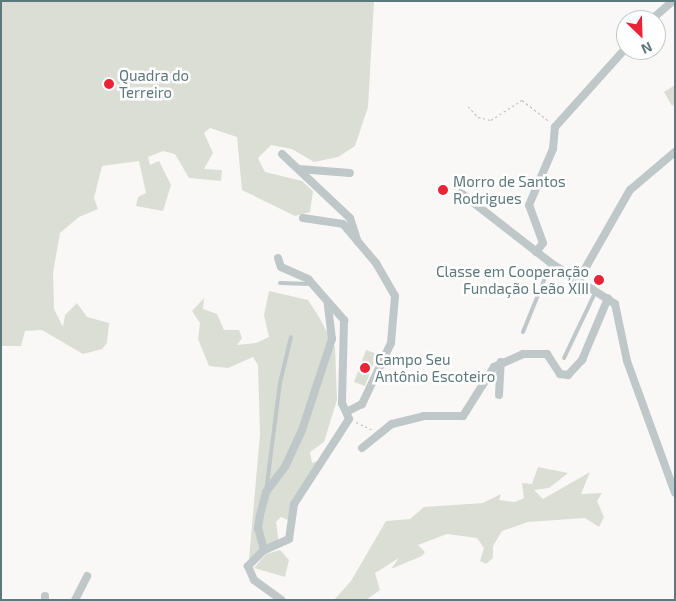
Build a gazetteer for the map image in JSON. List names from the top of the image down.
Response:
{
  "places": [
    "Quadra do Terreiro",
    "Morro de Santos Rodrigues",
    "Classe em Cooperação Fundação Leão XIII",
    "Campo Seu Antônio Escoteiro"
  ],
  "north": "bottom right"
}
